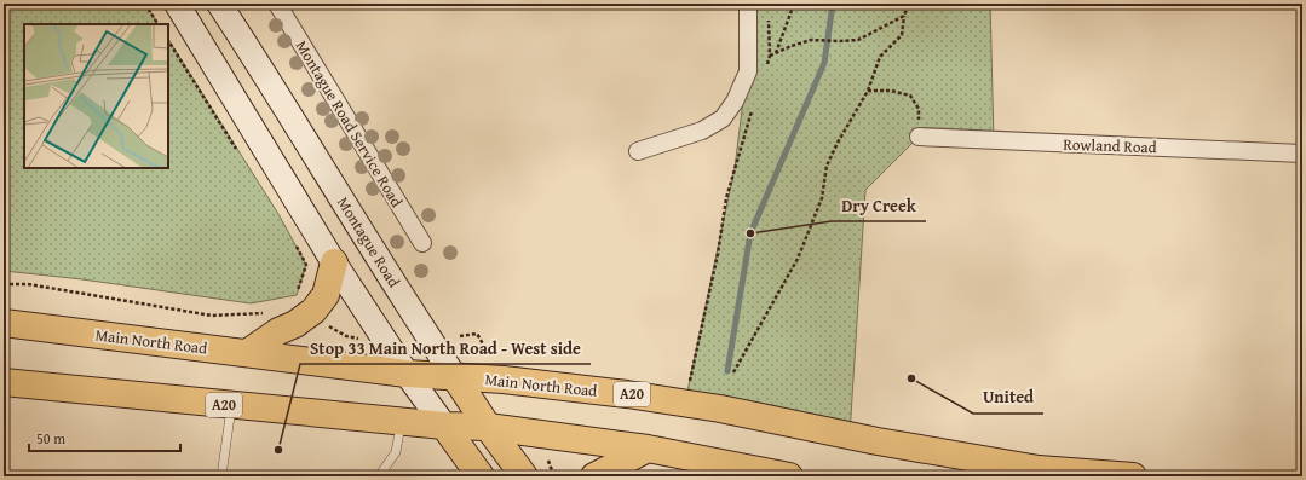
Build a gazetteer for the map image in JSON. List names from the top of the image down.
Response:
{
  "streets": {
    "main road": ["Montague Road", "Main North Road", "A20"],
    "street": ["Montague Road Service Road", "Rowland Road"]
  },
  "crossings": [
    ["Montague Road", "Main North Road"],
    ["Montague Road", "A20"]
  ],
  "places": ["Dry Creek", "United", "Stop 33 Main North Road - West side"],
  "scale_bar": "50 m"
}
